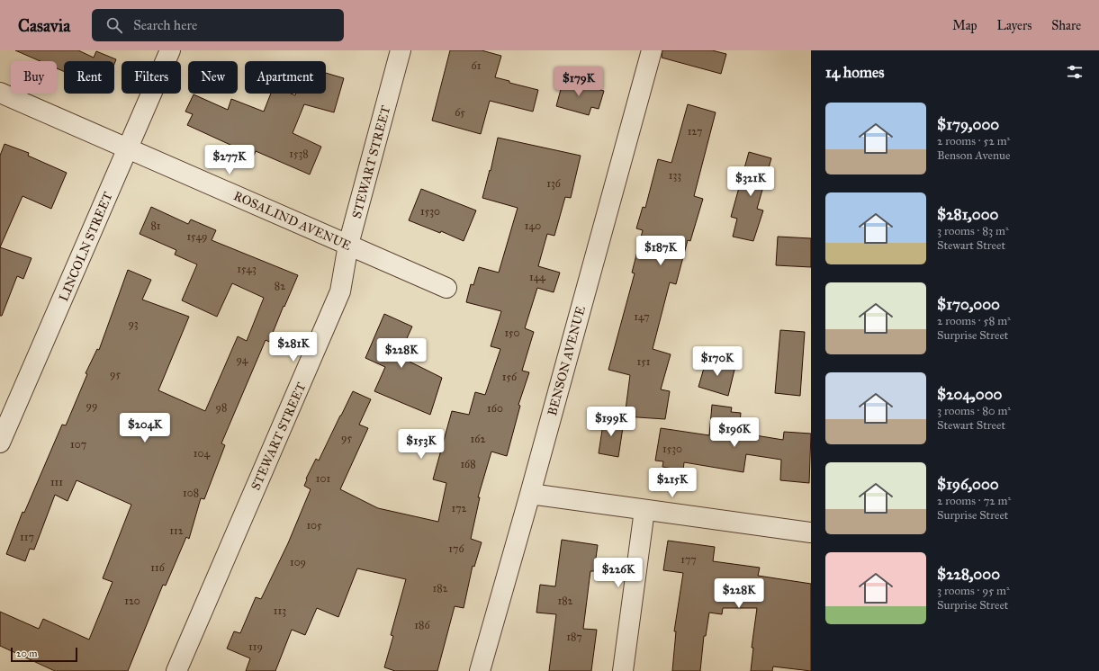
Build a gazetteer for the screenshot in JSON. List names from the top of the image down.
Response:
{
  "streets": {
    "street": [
      "STEWART STREET",
      "ROSALIND AVENUE",
      "LINCOLN STREET",
      "BENSON AVENUE"
    ]
  },
  "crossings": [
    ["STEWART STREET", "ROSALIND AVENUE"],
    ["ROSALIND AVENUE", "LINCOLN STREET"]
  ],
  "house_numbers": [
    "61",
    "65",
    "127",
    "1538",
    "133",
    "136",
    "1530",
    "81",
    "140",
    "1549",
    "1543",
    "144",
    "82",
    "147",
    "93",
    "150",
    "94",
    "151",
    "95",
    "156",
    "99",
    "98",
    "160",
    "95",
    "162",
    "107",
    "1530",
    "104",
    "168",
    "101",
    "111",
    "108",
    "172",
    "105",
    "112",
    "117",
    "176",
    "177",
    "109",
    "116",
    "182",
    "120",
    "182",
    "113",
    "186",
    "187",
    "119"
  ],
  "scale_bar": "20 m",
  "page": {
    "header": "Casavia",
    "search": "Search here",
    "nav": ["Map", "Layers", "Share"],
    "heading": "14 homes",
    "chip": [
      "Buy",
      "Rent",
      "Filters",
      "New",
      "Apartment"
    ],
    "price": [
      "$179K",
      "$277K",
      "$321K",
      "$187K",
      "$281K",
      "$228K",
      "$170K",
      "$199K",
      "$204K",
      "$196K",
      "$153K",
      "$215K",
      "$226K",
      "$228K"
    ],
    "list": [
      {
        "name": "$179,000",
        "note": "2 rooms · 52 m² · Benson Avenue"
      },
      {
        "name": "$281,000",
        "note": "3 rooms · 83 m² · Stewart Street"
      },
      {
        "name": "$170,000",
        "note": "2 rooms · 58 m² · Surprise Street"
      },
      {
        "name": "$204,000",
        "note": "3 rooms · 80 m² · Stewart Street"
      },
      {
        "name": "$196,000",
        "note": "2 rooms · 72 m² · Surprise Street"
      },
      {
        "name": "$228,000",
        "note": "3 rooms · 95 m² · Surprise Street"
      }
    ],
    "scale": "20 m"
  }
}
